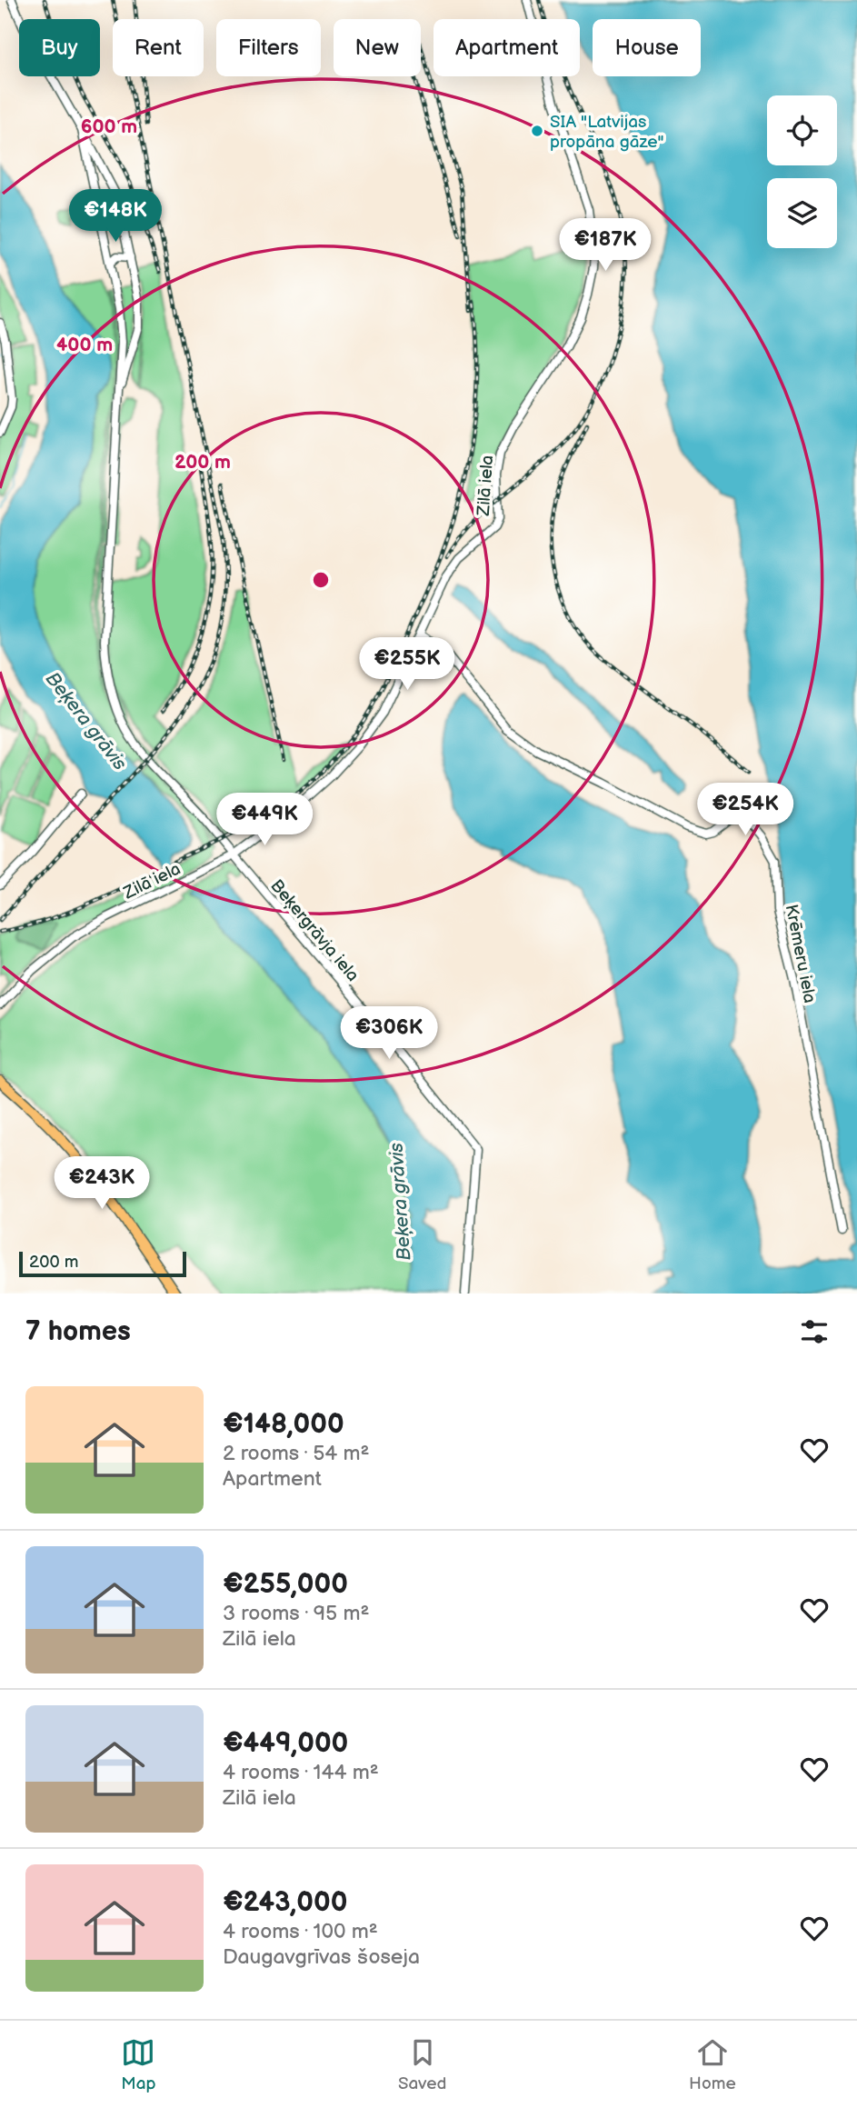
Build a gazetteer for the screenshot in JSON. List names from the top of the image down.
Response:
{
  "streets": {
    "street": ["Zilā iela", "Beķergrāvja iela", "Krēmeru iela"]
  },
  "crossings": [
    ["Zilā iela", "Beķergrāvja iela"],
    ["Zilā iela", "Krēmeru iela"]
  ],
  "water": ["Beķera grāvis"],
  "places": ["SIA \"Latvijas propāna gāze\""],
  "scale_bar": "200 m",
  "page": {
    "chip": [
      "Buy",
      "Rent",
      "Filters",
      "New",
      "Apartment",
      "House"
    ],
    "price": [
      "€148K",
      "€187K",
      "€255K",
      "€254K",
      "€449K",
      "€306K",
      "€243K"
    ],
    "scale": "200 m",
    "heading": "7 homes",
    "list": [
      {
        "name": "€148,000",
        "note": "2 rooms · 54 m² · Apartment"
      },
      {
        "name": "€255,000",
        "note": "3 rooms · 95 m² · Zilā iela"
      },
      {
        "name": "€449,000",
        "note": "4 rooms · 144 m² · Zilā iela"
      },
      {
        "name": "€243,000",
        "note": "4 rooms · 100 m² · Daugavgrīvas šoseja"
      }
    ],
    "tabs": ["Map", "Saved", "Home"]
  },
  "rings": ["600 m", "400 m", "200 m"]
}
